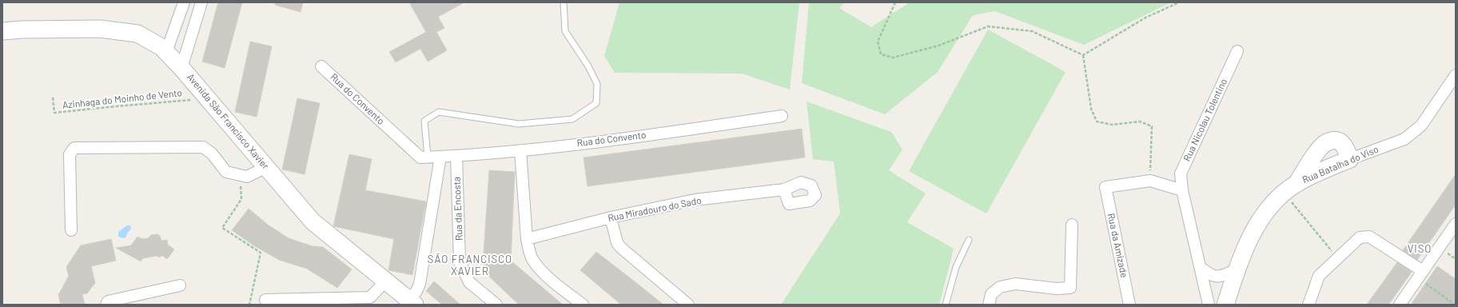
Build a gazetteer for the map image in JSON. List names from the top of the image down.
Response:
{
  "streets": {
    "street": [
      "Rua do Convento",
      "Rua Nicolau Tolentino",
      "Avenida São Francisco Xavier",
      "Rua Batalha do Viso",
      "Rua da Encosta",
      "Rua Miradouro do Sado",
      "Rua da Amizade"
    ],
    "path": ["Azinhaga do Moinho de Vento"]
  },
  "crossings": [
    ["Azinhaga do Moinho de Vento", "Avenida São Francisco Xavier"],
    ["Rua do Convento", "Rua da Encosta"]
  ],
  "districts": ["VISO", "SÃO FRANCISCO XAVIER"]
}
